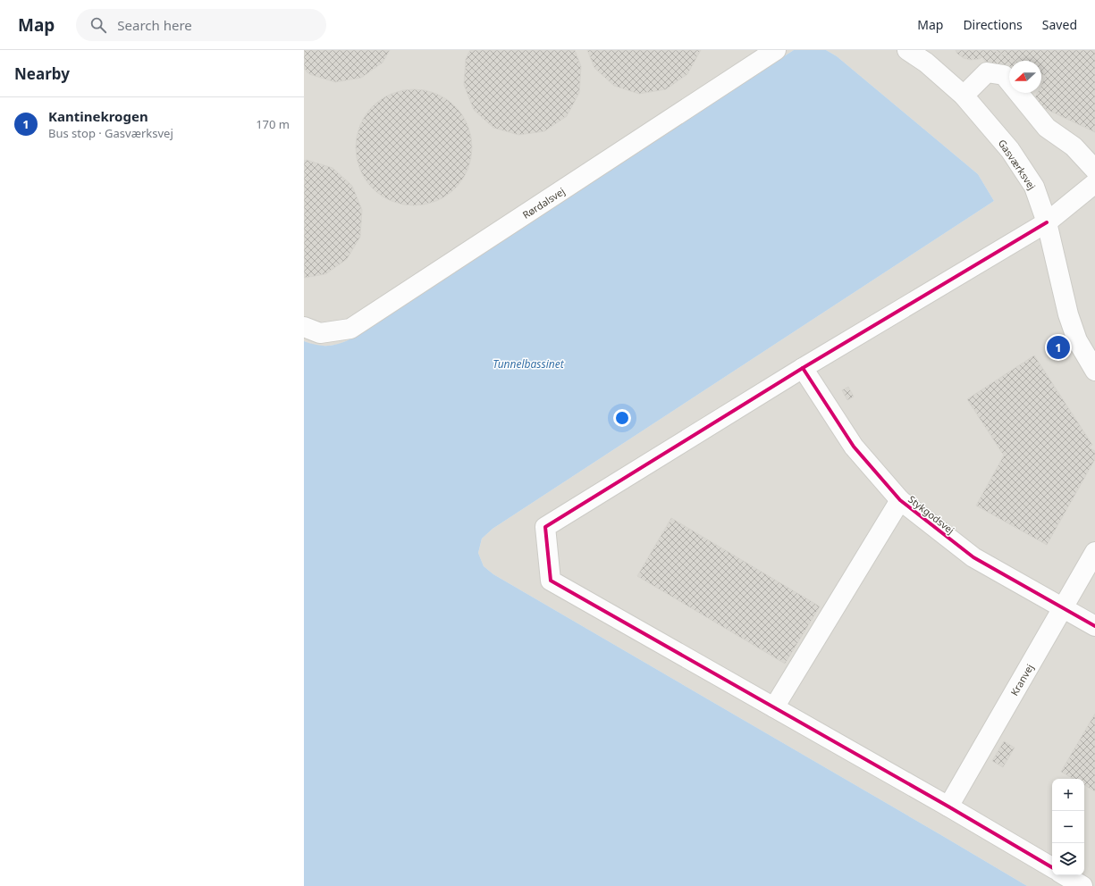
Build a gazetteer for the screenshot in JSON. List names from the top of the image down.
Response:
{
  "streets": {
    "street": [
      "Gasværksvej",
      "Rørdalsvej",
      "Stykgodsvej",
      "Kranvej"
    ]
  },
  "crossings": [
    ["Stykgodsvej", "Kranvej"]
  ],
  "water": ["Tunnelbassinet"],
  "north": "left",
  "page": {
    "header": "Map",
    "search": "Search here",
    "nav": ["Map", "Directions", "Saved"],
    "heading": "Nearby",
    "list": [
      {
        "mark": "1",
        "name": "Kantinekrogen",
        "note": "Bus stop · Gasværksvej",
        "value": "170 m"
      }
    ],
    "pins": "1",
    "map_buttons": ["+", "−"]
  }
}
